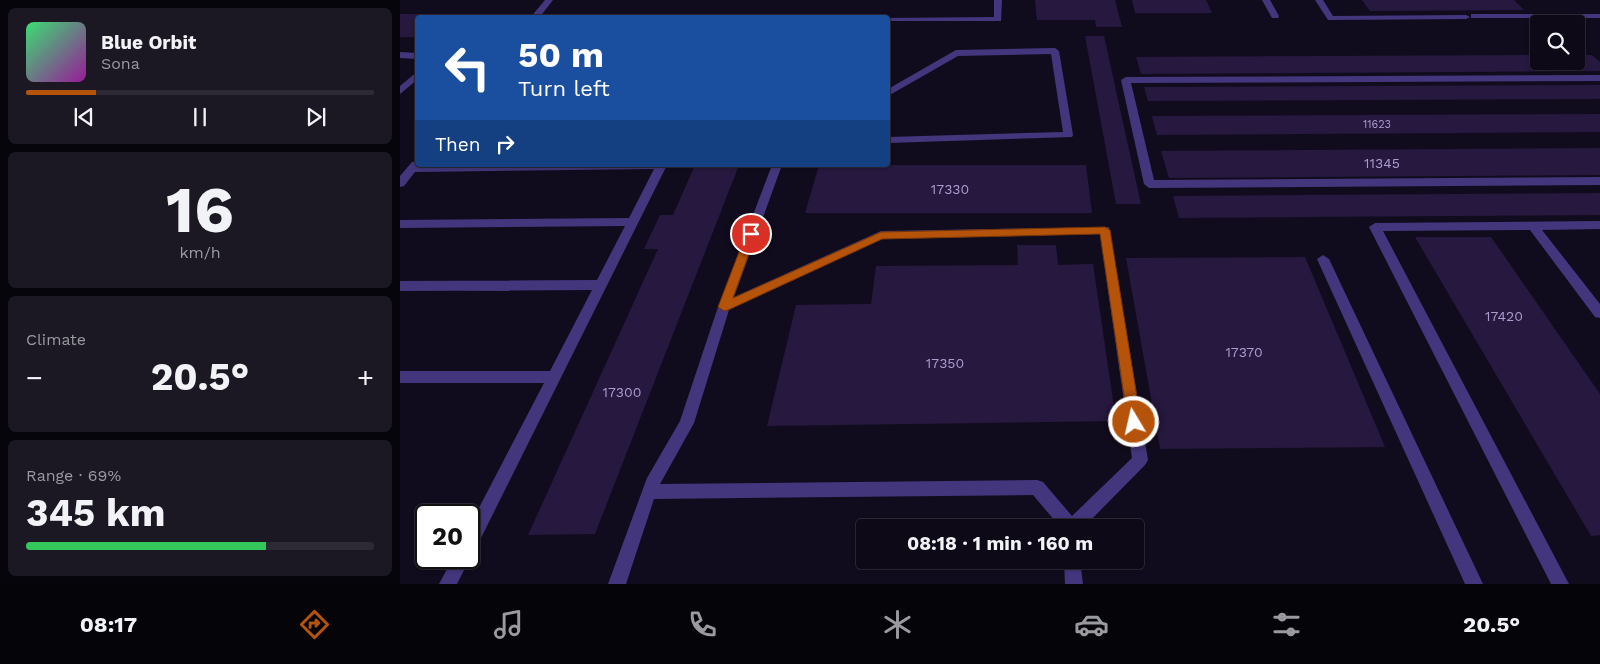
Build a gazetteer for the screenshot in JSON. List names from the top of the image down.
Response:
{
  "house_numbers": [
    "11623",
    "11345",
    "17330",
    "17420",
    "17370",
    "17350",
    "17300"
  ],
  "page": {
    "turn": ["50 m", "Turn left"],
    "song": ["Blue Orbit", "Sona"],
    "then": "Then",
    "tile": [
      ["16", "km/h"],
      "Climate",
      ["Range · 69%", "345 km"]
    ],
    "heat": ["−", "20.5°", "+"],
    "limit": "20",
    "trip": "08:18 · 1 min · 160 m",
    "tabs": ["08:17", "20.5°"]
  }
}
